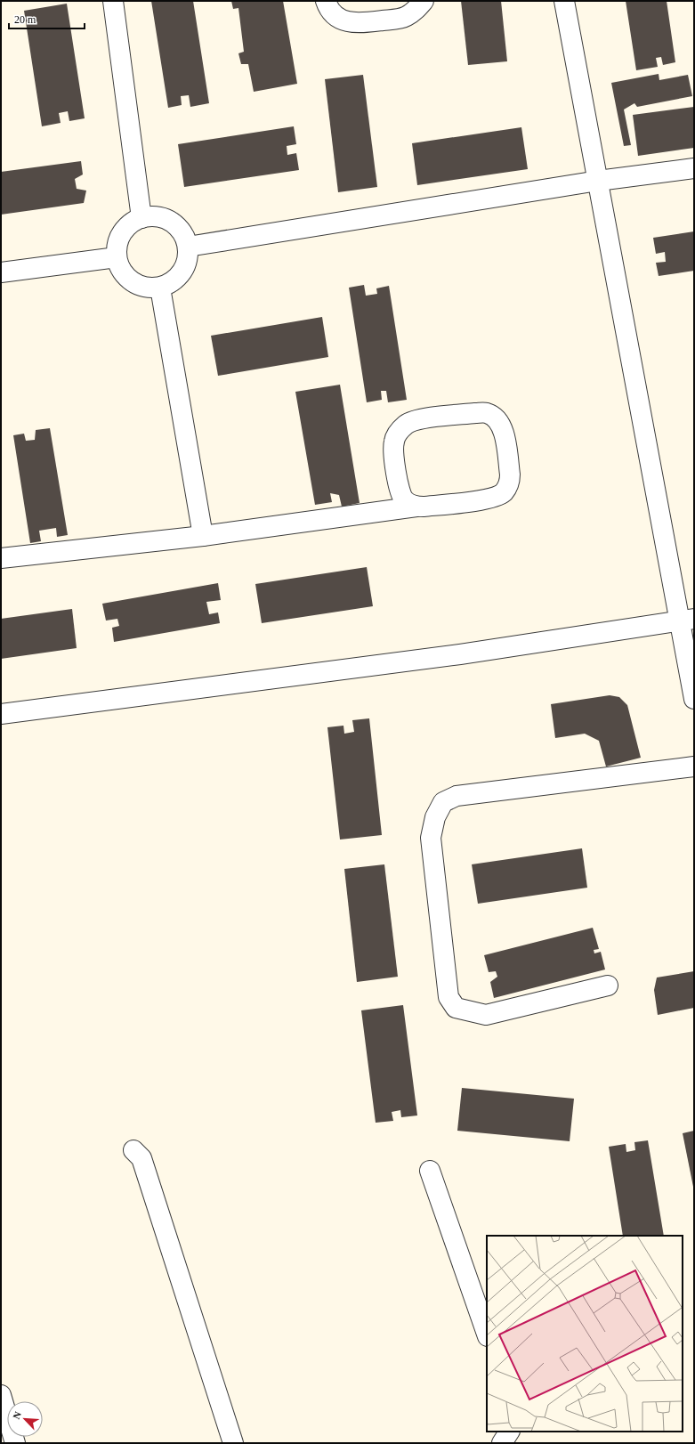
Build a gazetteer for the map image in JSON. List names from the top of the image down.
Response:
{
  "scale_bar": "20 m",
  "north": "top left"
}
